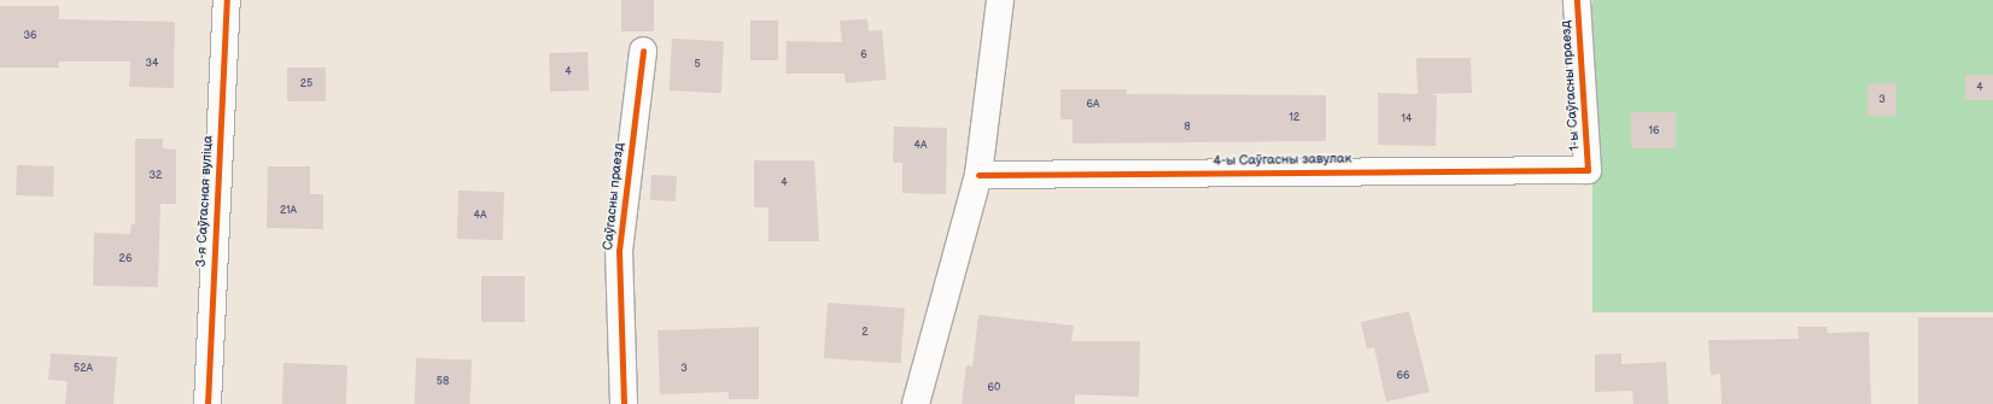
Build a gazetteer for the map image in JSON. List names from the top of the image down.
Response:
{
  "streets": {
    "street": [
      "1-ы Саўгасны праезд",
      "4-ы Саўгасны завулак",
      "Саўгасны праезд",
      "3-я Саўгасная вуліца"
    ]
  },
  "crossings": [
    ["1-ы Саўгасны праезд", "4-ы Саўгасны завулак"]
  ],
  "house_numbers": [
    "36",
    "6",
    "34",
    "5",
    "4",
    "25",
    "4",
    "3",
    "6А",
    "12",
    "14",
    "8",
    "16",
    "4А",
    "32",
    "4",
    "21А",
    "4А",
    "26",
    "2",
    "52А",
    "3",
    "66",
    "58",
    "60"
  ]
}
